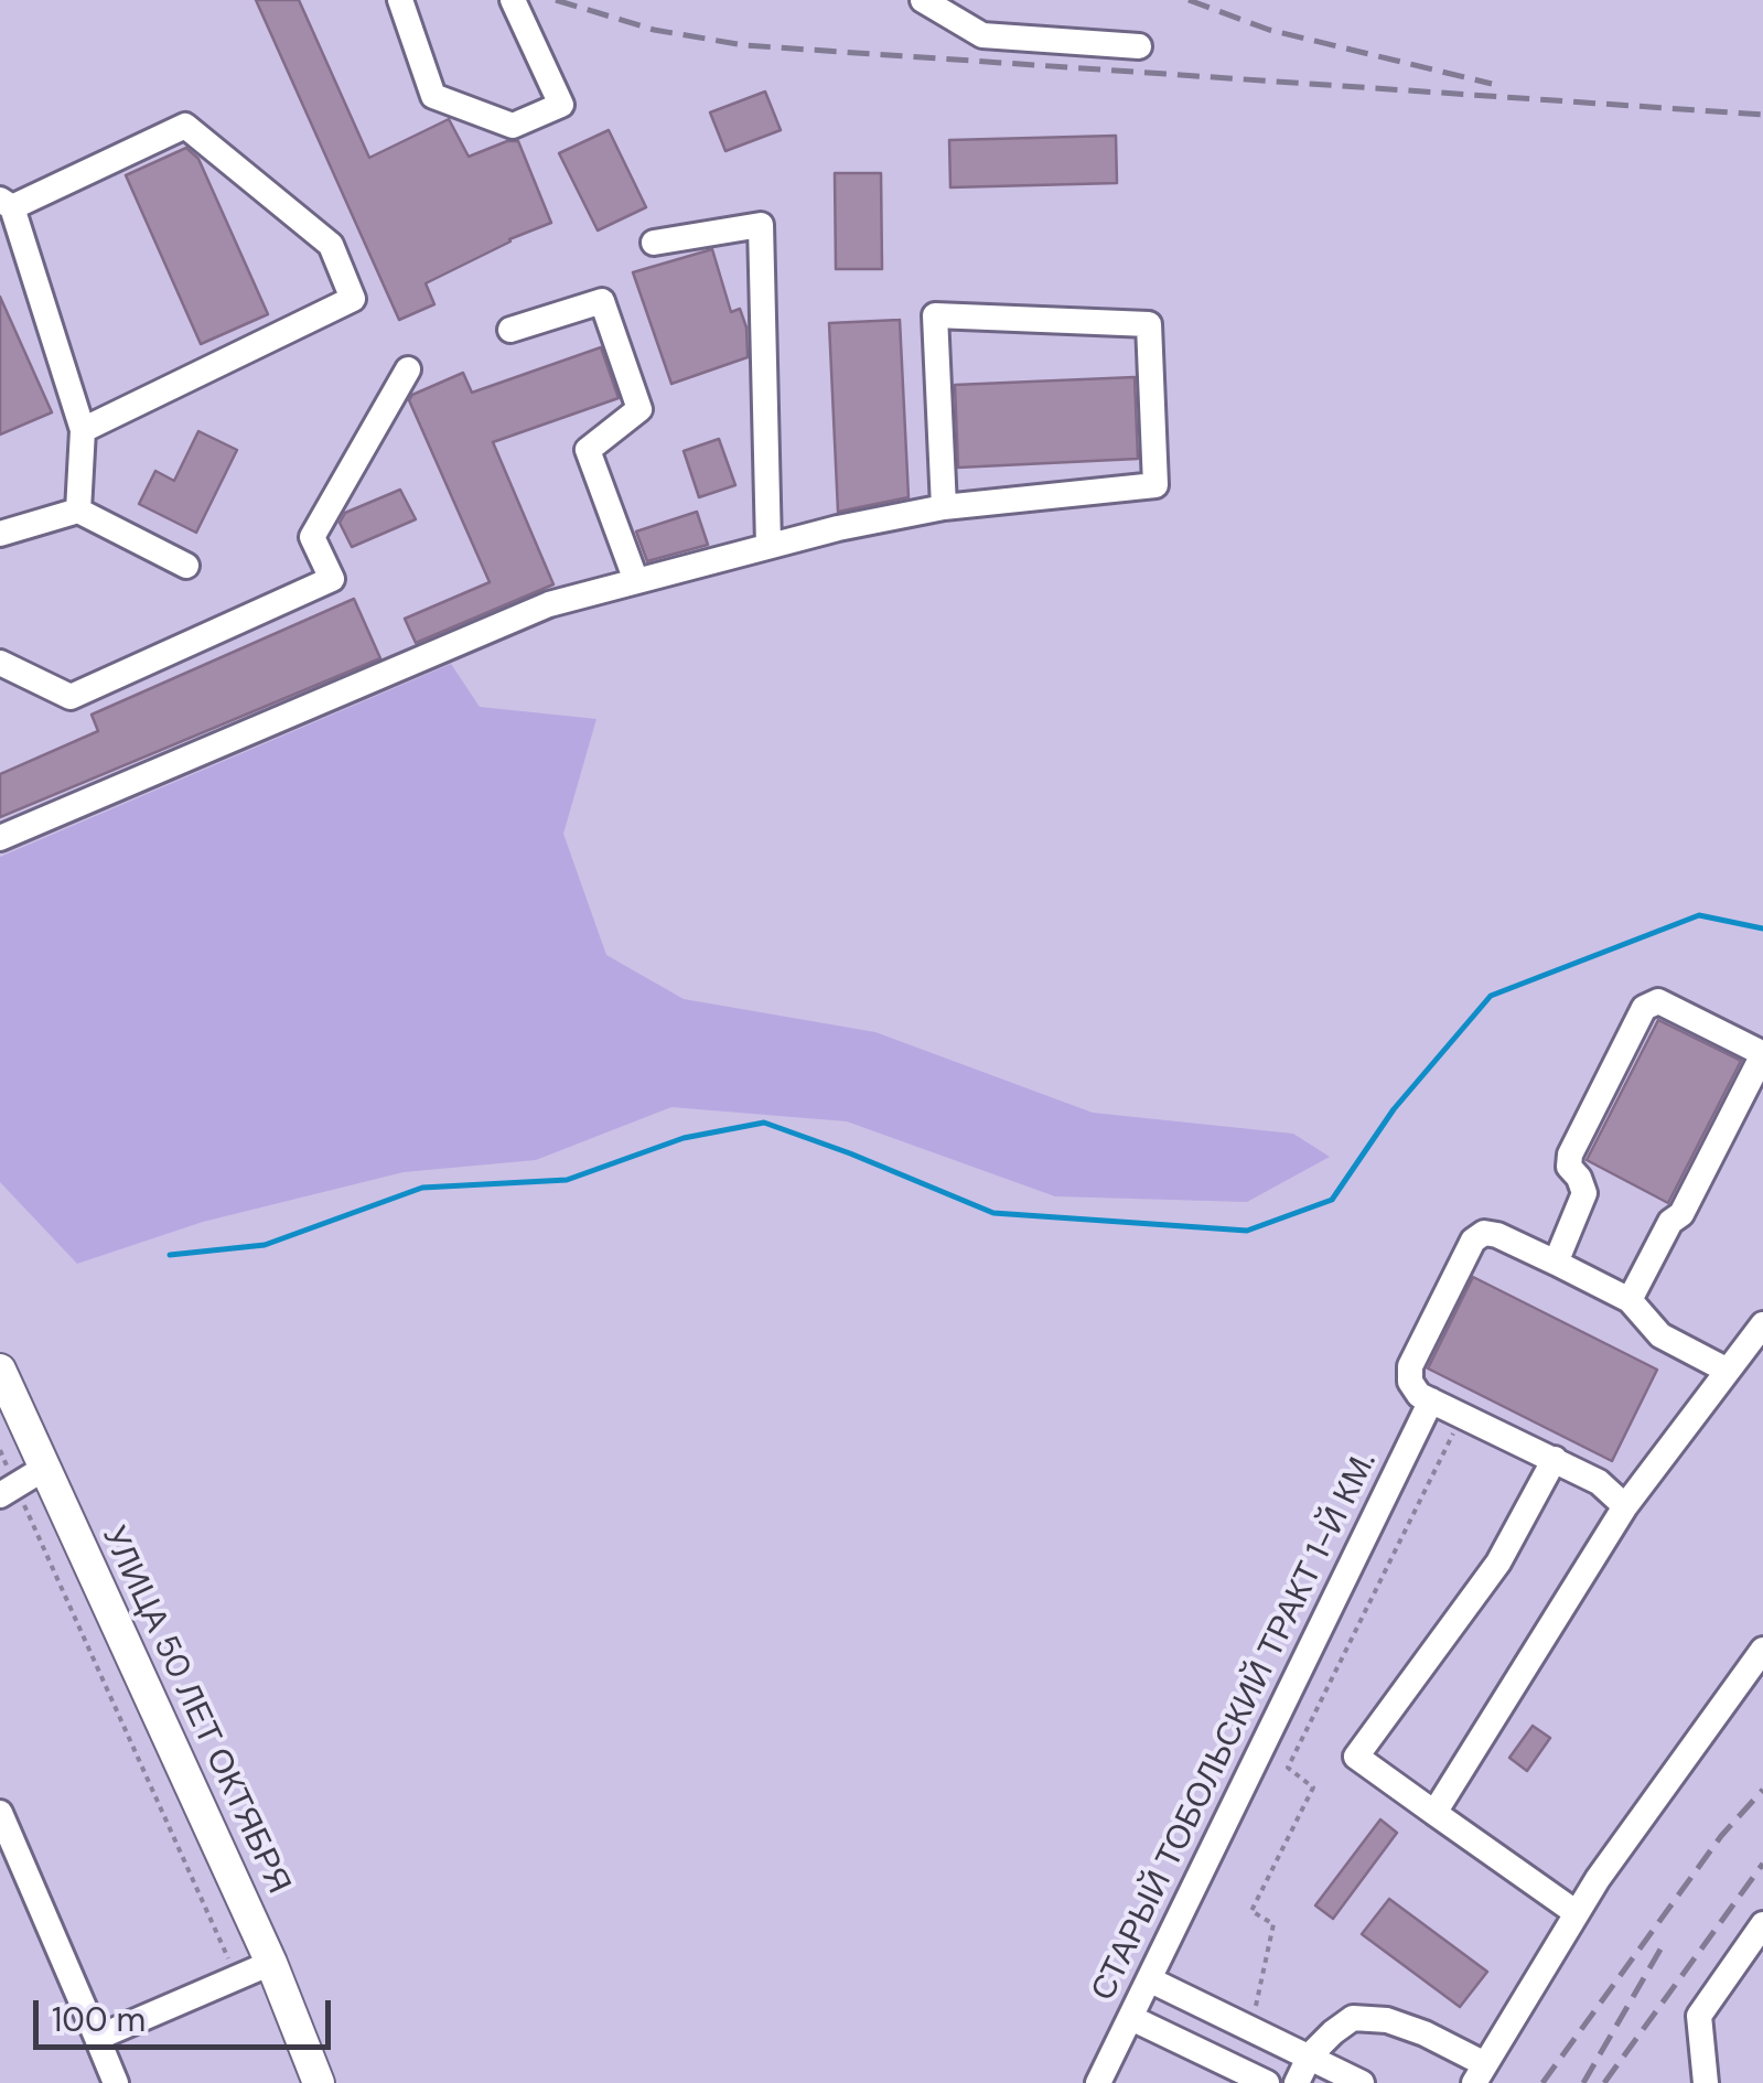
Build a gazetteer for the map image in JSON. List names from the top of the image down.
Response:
{
  "streets": {
    "main road": ["УЛИЦА 50 ЛЕТ ОКТЯБРЯ"],
    "lane": ["СТАРЫЙ ТОБОЛЬСКИЙ ТРАКТ 1-Й КМ."]
  },
  "scale_bar": "100 m"
}
